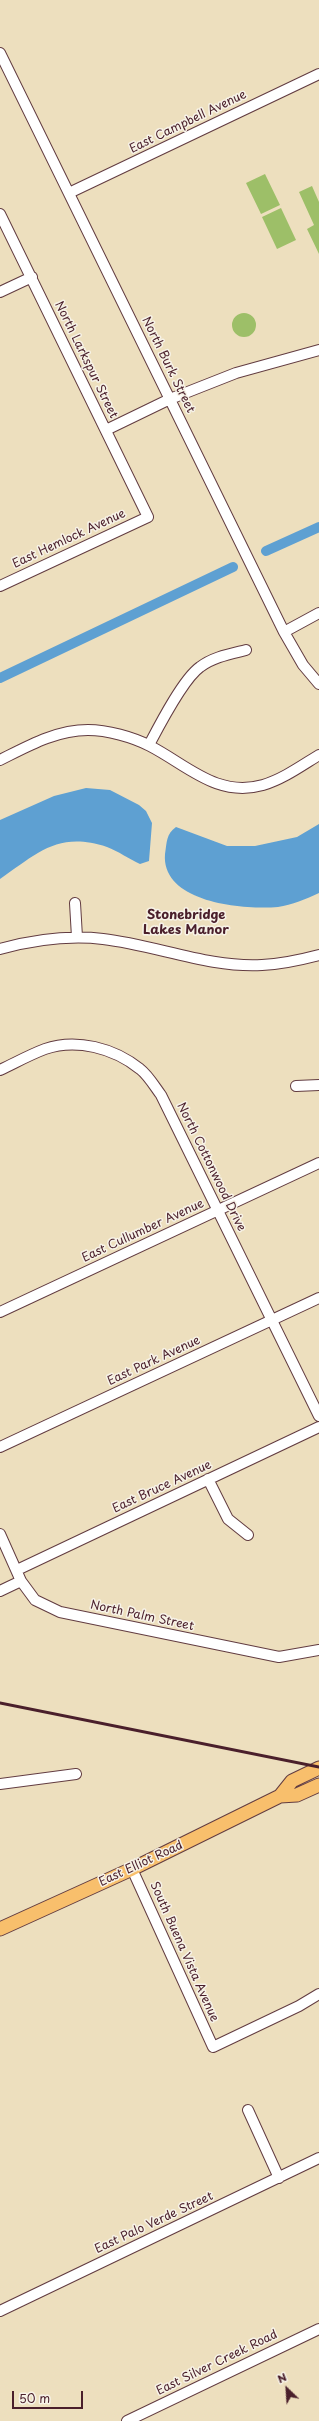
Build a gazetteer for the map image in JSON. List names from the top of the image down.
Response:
{
  "streets": {
    "main road": ["East Elliot Road"],
    "street": [
      "East Campbell Avenue",
      "North Larkspur Street",
      "North Burk Street",
      "East Hemlock Avenue",
      "North Cottonwood Drive",
      "East Cullumber Avenue",
      "East Park Avenue",
      "East Bruce Avenue",
      "North Palm Street",
      "South Buena Vista Avenue",
      "East Palo Verde Street",
      "East Silver Creek Road"
    ]
  },
  "crossings": [
    ["East Campbell Avenue", "North Burk Street"],
    ["North Larkspur Street", "East Hemlock Avenue"],
    ["North Cottonwood Drive", "East Cullumber Avenue"],
    ["North Cottonwood Drive", "East Park Avenue"],
    ["East Bruce Avenue", "North Palm Street"],
    ["East Elliot Road", "South Buena Vista Avenue"]
  ],
  "districts": ["Stonebridge Lakes Manor"],
  "scale_bar": "50 m",
  "north": "top left"
}
